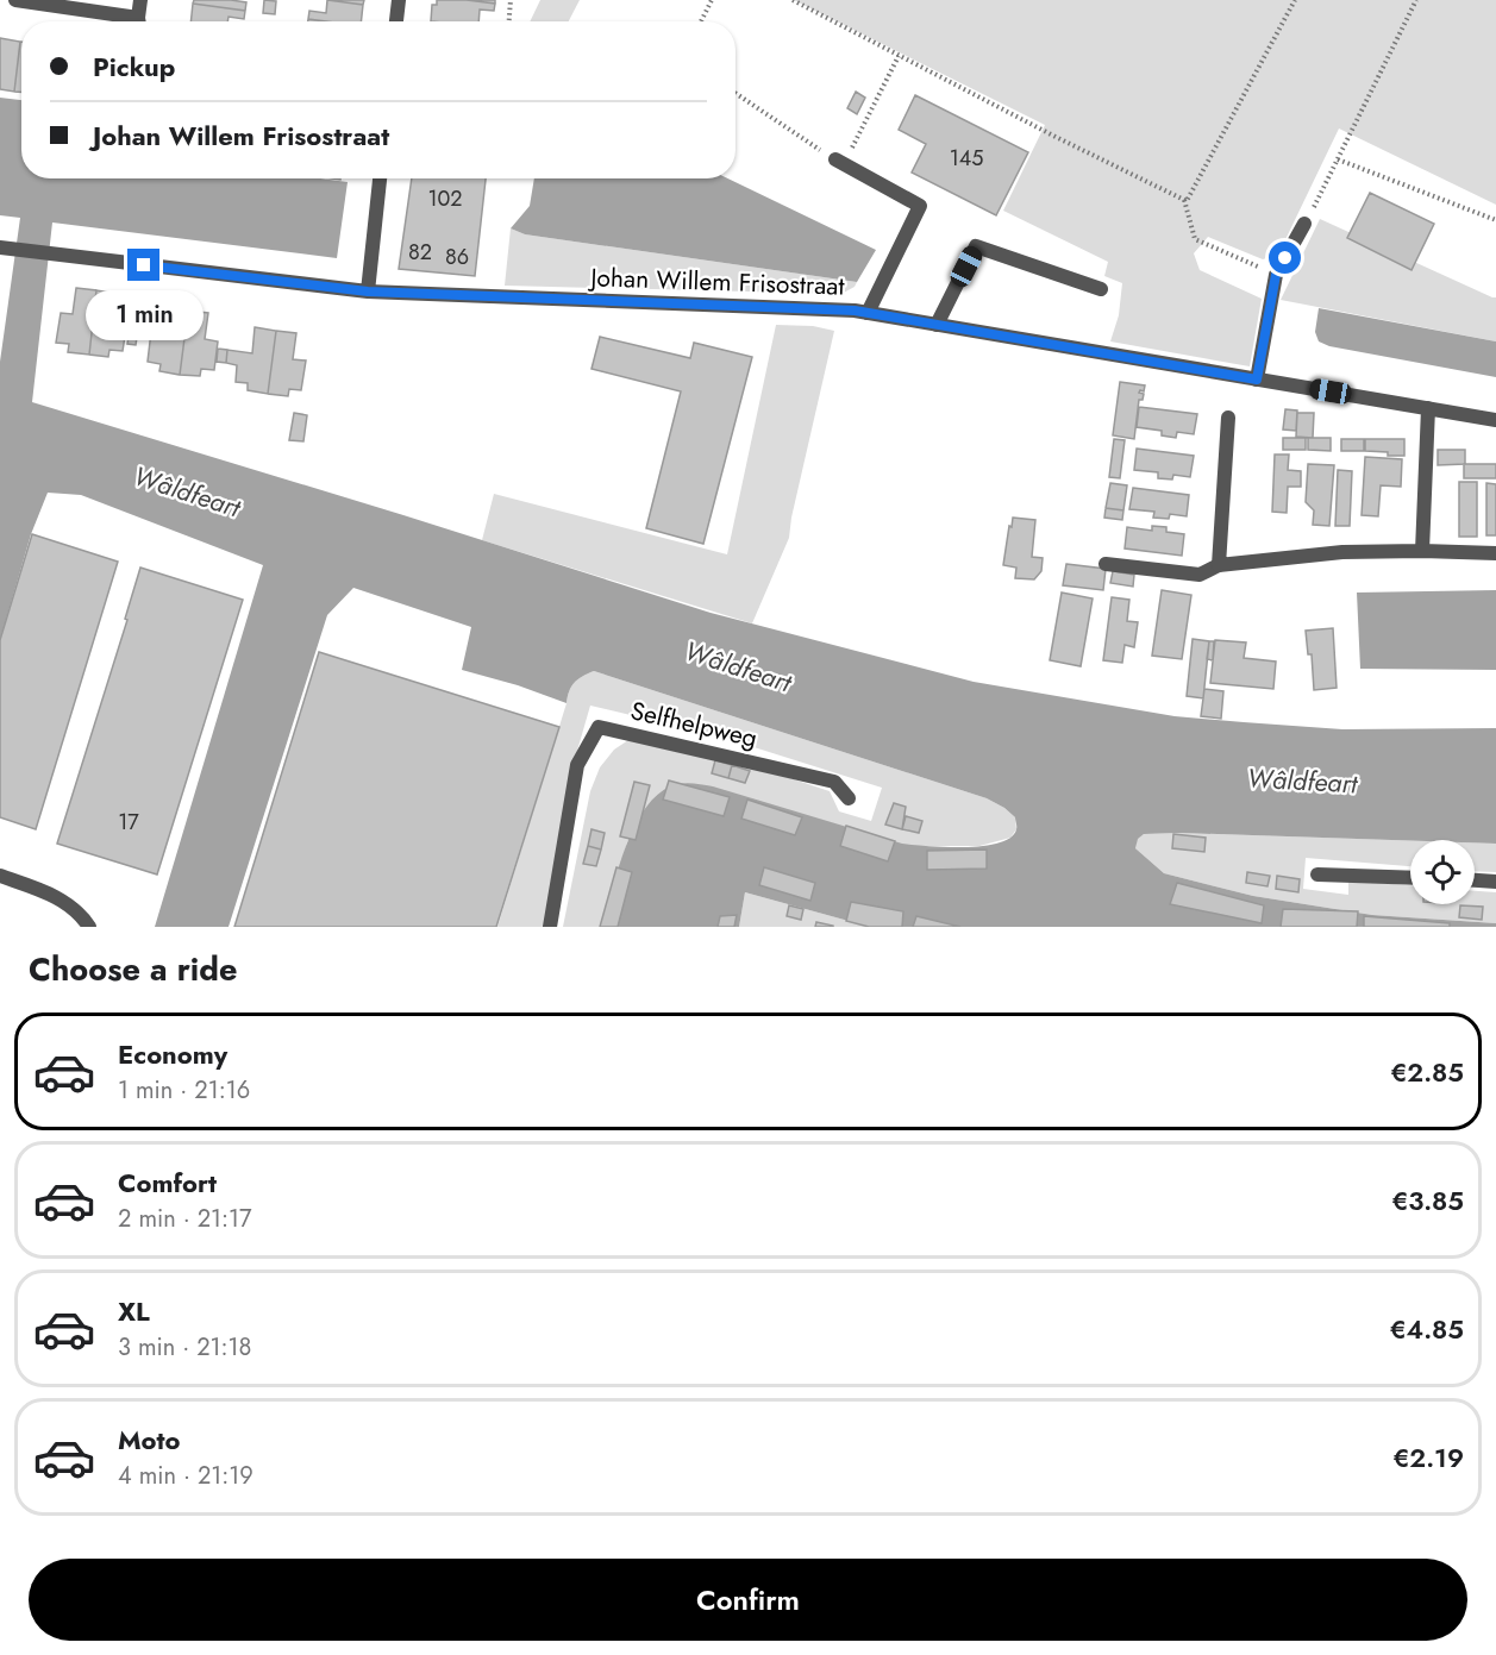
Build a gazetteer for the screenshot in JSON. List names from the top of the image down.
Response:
{
  "streets": {
    "street": ["Johan Willem Frisostraat", "Selfhelpweg"]
  },
  "water": ["Wâldfeart"],
  "house_numbers": [
    "145",
    "102",
    "82",
    "86",
    "17"
  ],
  "page": {
    "banner": ["Pickup", "Johan Willem Frisostraat"],
    "bubble": "1 min",
    "heading": "Choose a ride",
    "list": [
      {
        "name": "Economy",
        "note": "1 min · 21:16",
        "value": "€2.85"
      },
      {
        "name": "Comfort",
        "note": "2 min · 21:17",
        "value": "€3.85"
      },
      {
        "name": "XL",
        "note": "3 min · 21:18",
        "value": "€4.85"
      },
      {
        "name": "Moto",
        "note": "4 min · 21:19",
        "value": "€2.19"
      }
    ],
    "buttons": "Confirm"
  }
}
